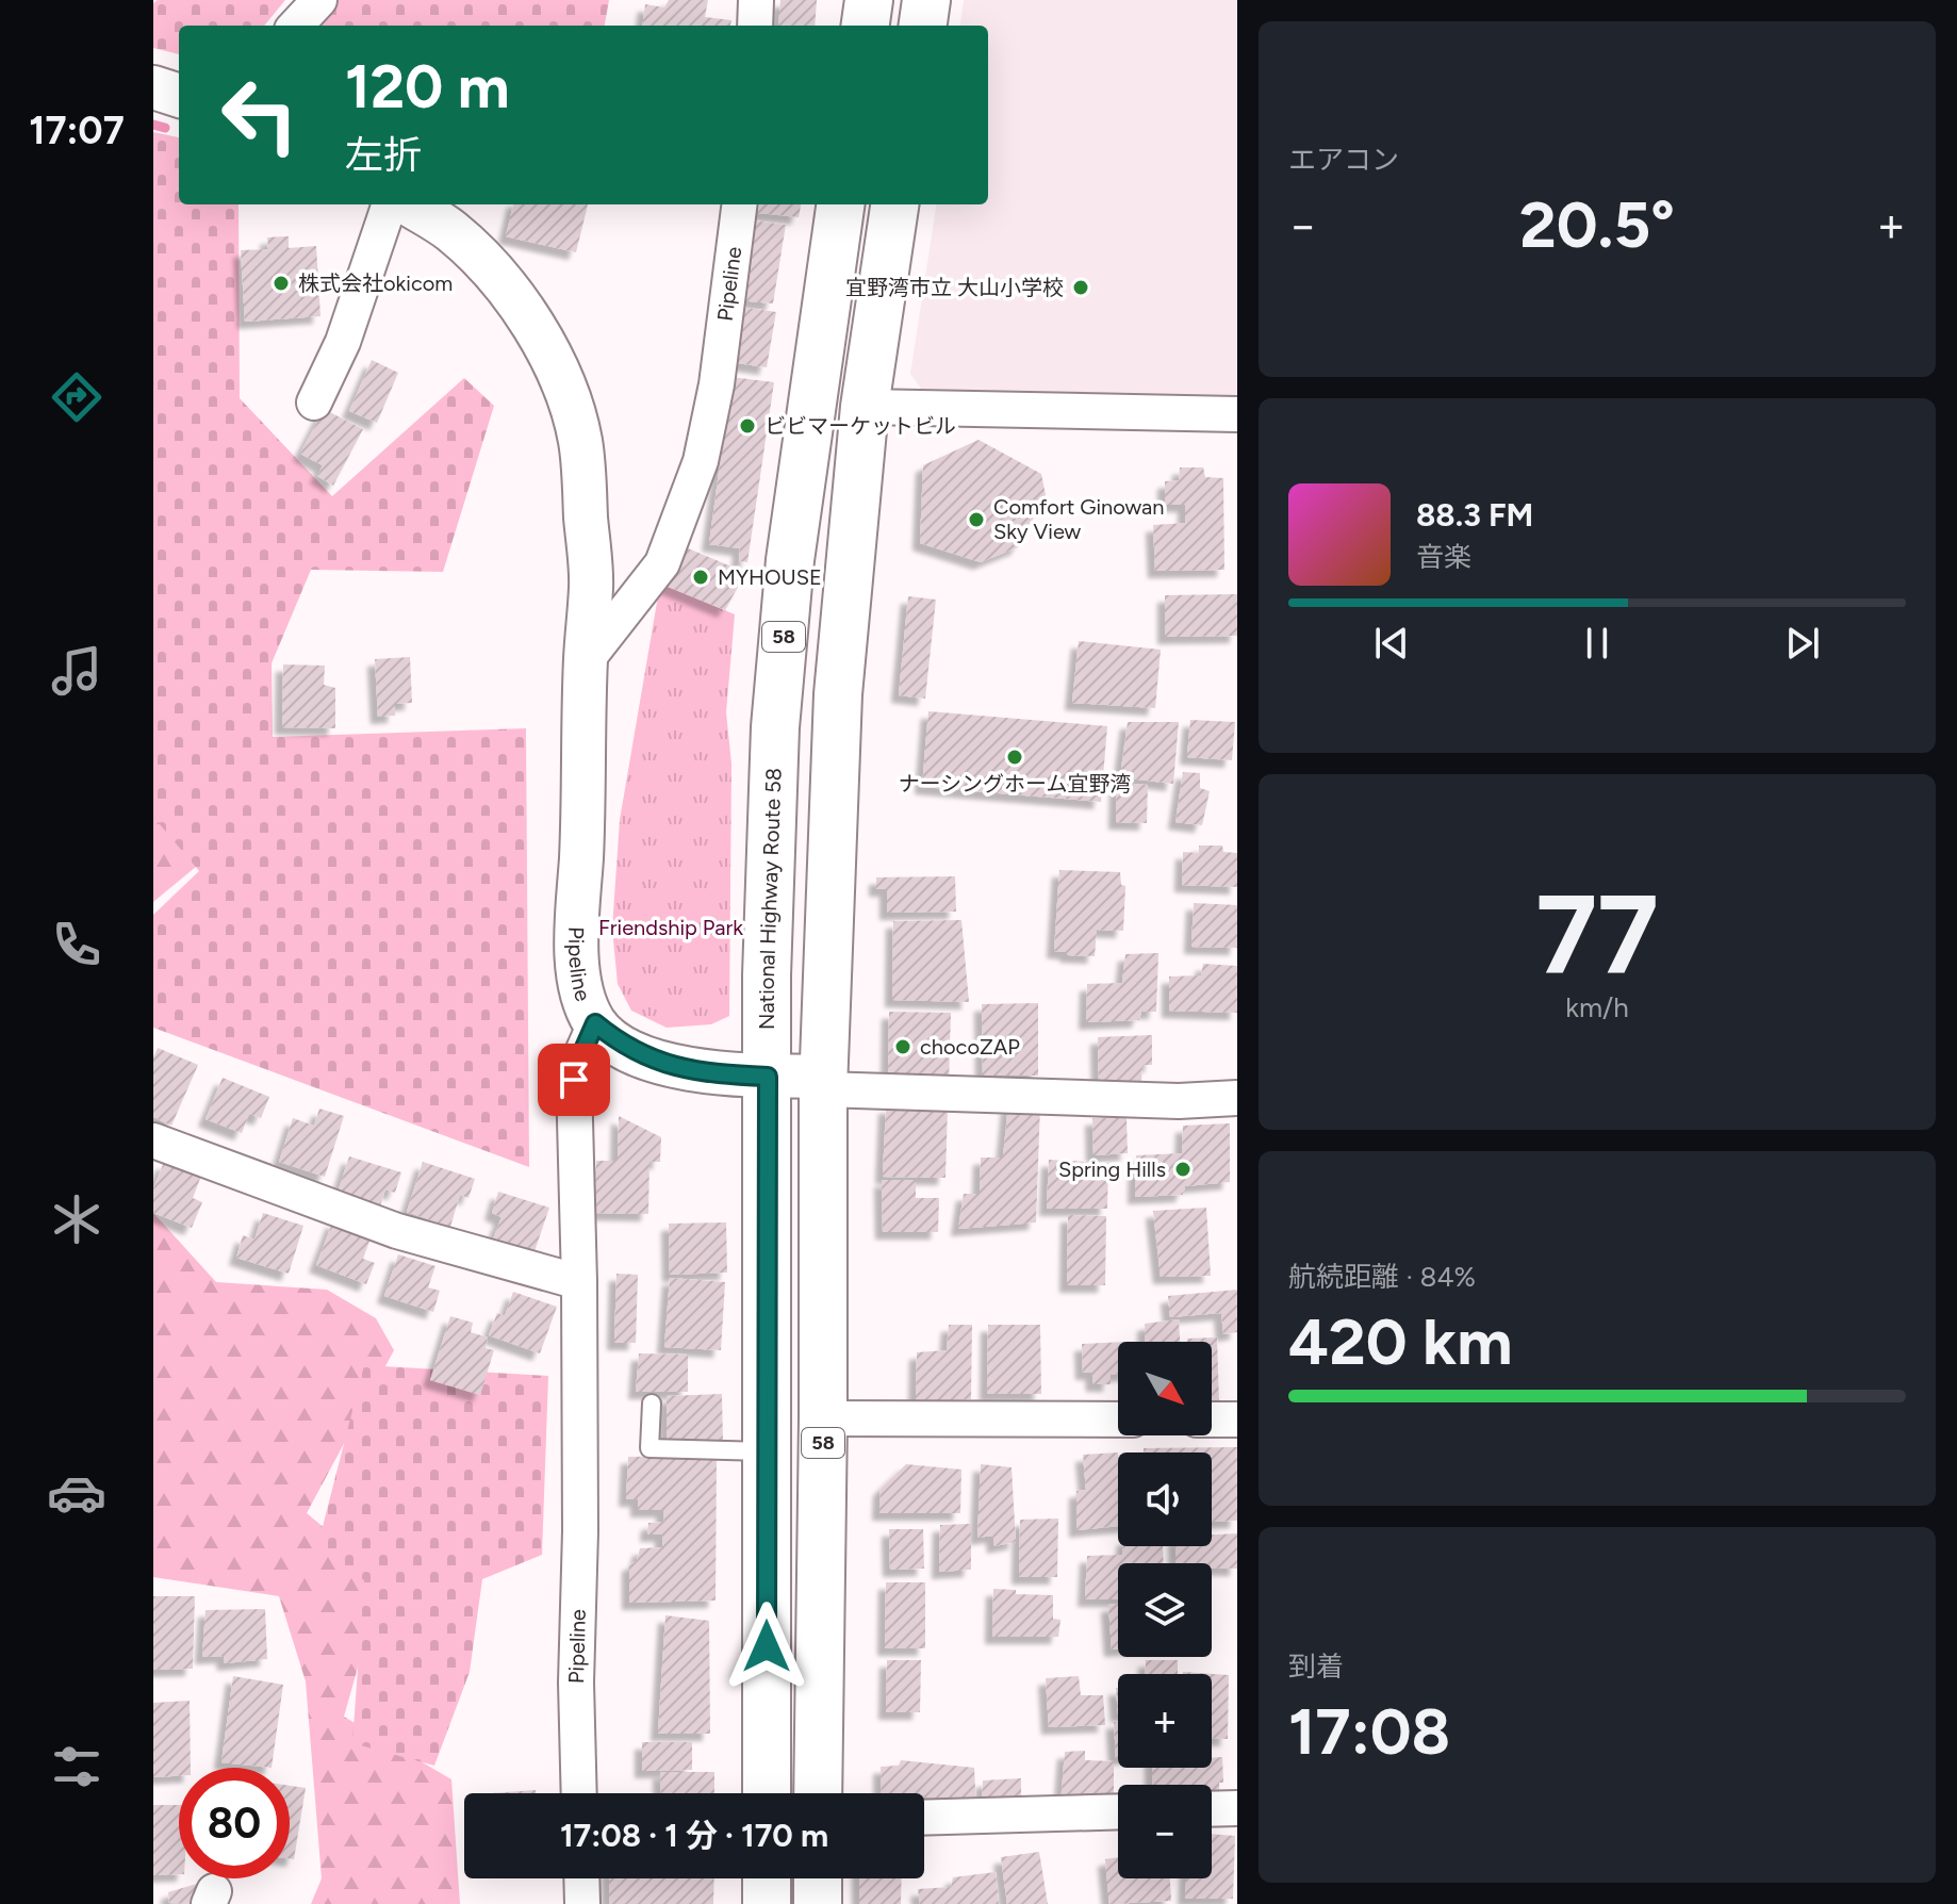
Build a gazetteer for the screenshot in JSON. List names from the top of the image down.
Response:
{
  "streets": {
    "highway": ["58", "National Highway Route 58"],
    "street": ["Pipeline"]
  },
  "parks": ["Friendship Park"],
  "places": [
    "株式会社okicom",
    "宜野湾市立 大山小学校",
    "ビビマーケットビル",
    "Comfort Ginowan Sky View",
    "MYHOUSE",
    "ナーシングホーム宜野湾",
    "chocoZAP",
    "Spring Hills"
  ],
  "north": "bottom right",
  "page": {
    "tabs": "17:07",
    "tile": [
      "エアコン",
      ["77", "km/h"],
      ["航続距離 · 84%", "420 km"],
      ["到着", "17:08"]
    ],
    "turn": ["120 m", "左折"],
    "heat": ["−", "20.5°", "+"],
    "song": ["88.3 FM", "音楽"],
    "map_buttons": ["+", "−"],
    "limit": "80",
    "trip": "17:08 · 1 分 · 170 m"
  }
}
